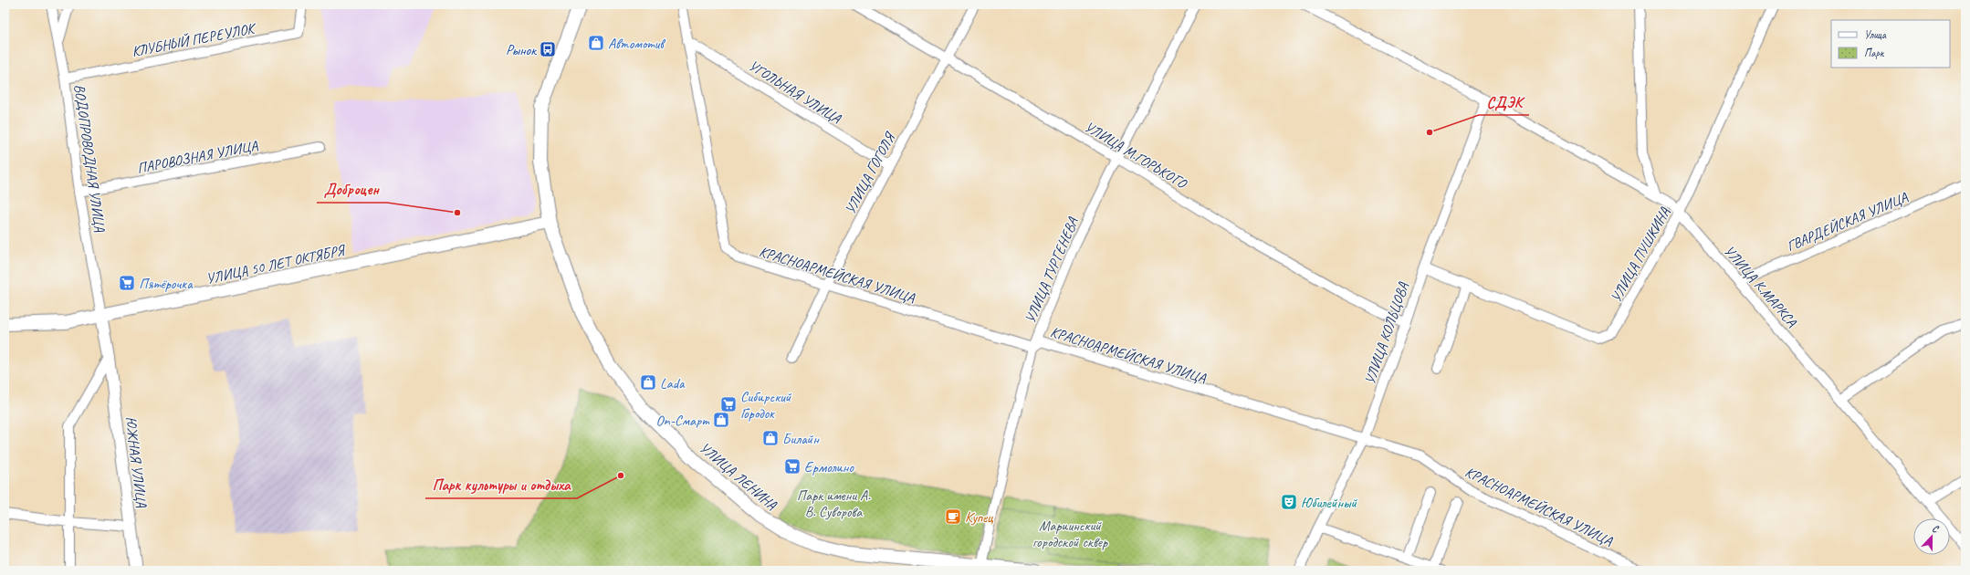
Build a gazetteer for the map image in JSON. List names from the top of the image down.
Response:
{
  "streets": {
    "main road": ["УЛИЦА 50 ЛЕТ ОКТЯБРЯ", "УЛИЦА ЛЕНИНА"],
    "street": [
      "КЛУБНЫЙ ПЕРЕУЛОК",
      "УГОЛЬНАЯ УЛИЦА",
      "УЛИЦА М.ГОРЬКОГО",
      "ПАРОВОЗНАЯ УЛИЦА",
      "ВОДОПРОВОДНАЯ УЛИЦА",
      "УЛИЦА ГОГОЛЯ",
      "ГВАРДЕЙСКАЯ УЛИЦА",
      "УЛИЦА ПУШКИНА",
      "УЛИЦА ТУРГЕНЕВА",
      "КРАСНОАРМЕЙСКАЯ УЛИЦА",
      "УЛИЦА К.МАРКСА",
      "УЛИЦА КОЛЬЦОВА",
      "ЮЖНАЯ УЛИЦА"
    ]
  },
  "crossings": [
    ["КЛУБНЫЙ ПЕРЕУЛОК", "ВОДОПРОВОДНАЯ УЛИЦА"],
    ["УГОЛЬНАЯ УЛИЦА", "УЛИЦА ГОГОЛЯ"],
    ["УГОЛЬНАЯ УЛИЦА", "КРАСНОАРМЕЙСКАЯ УЛИЦА"],
    ["УЛИЦА М.ГОРЬКОГО", "УЛИЦА ГОГОЛЯ"],
    ["УЛИЦА М.ГОРЬКОГО", "УЛИЦА ТУРГЕНЕВА"],
    ["УЛИЦА М.ГОРЬКОГО", "УЛИЦА КОЛЬЦОВА"],
    ["ПАРОВОЗНАЯ УЛИЦА", "ВОДОПРОВОДНАЯ УЛИЦА"],
    ["ВОДОПРОВОДНАЯ УЛИЦА", "УЛИЦА 50 ЛЕТ ОКТЯБРЯ"],
    ["ВОДОПРОВОДНАЯ УЛИЦА", "ЮЖНАЯ УЛИЦА"],
    ["УЛИЦА ГОГОЛЯ", "КРАСНОАРМЕЙСКАЯ УЛИЦА"],
    ["ГВАРДЕЙСКАЯ УЛИЦА", "УЛИЦА К.МАРКСА"],
    ["УЛИЦА ПУШКИНА", "УЛИЦА К.МАРКСА"],
    ["УЛИЦА ПУШКИНА", "УЛИЦА КОЛЬЦОВА"],
    ["УЛИЦА 50 ЛЕТ ОКТЯБРЯ", "ЮЖНАЯ УЛИЦА"],
    ["УЛИЦА 50 ЛЕТ ОКТЯБРЯ", "УЛИЦА ЛЕНИНА"],
    ["УЛИЦА ТУРГЕНЕВА", "КРАСНОАРМЕЙСКАЯ УЛИЦА"],
    ["УЛИЦА ТУРГЕНЕВА", "УЛИЦА ЛЕНИНА"],
    ["КРАСНОАРМЕЙСКАЯ УЛИЦА", "УЛИЦА КОЛЬЦОВА"],
    ["УЛИЦА К.МАРКСА", "УЛИЦА КОЛЬЦОВА"]
  ],
  "parks": ["Парк имени А. В. Суворова", "Мариинский городской сквер"],
  "places": {
    "shop": [
      "Автомотив",
      "Lada",
      "On-Смарт",
      "Билайн"
    ],
    "bus stop": ["Рынок"],
    "other": ["СДЭК", "Доброцен", "Парк культуры и отдыха"],
    "supermarket": ["Пятёрочка", "Сибирский Городок", "Ермолино"],
    "theatre": ["Юбилейный"],
    "cafe": ["Купец"]
  },
  "legend": ["Улица", "Парк"],
  "north": "top"
}
